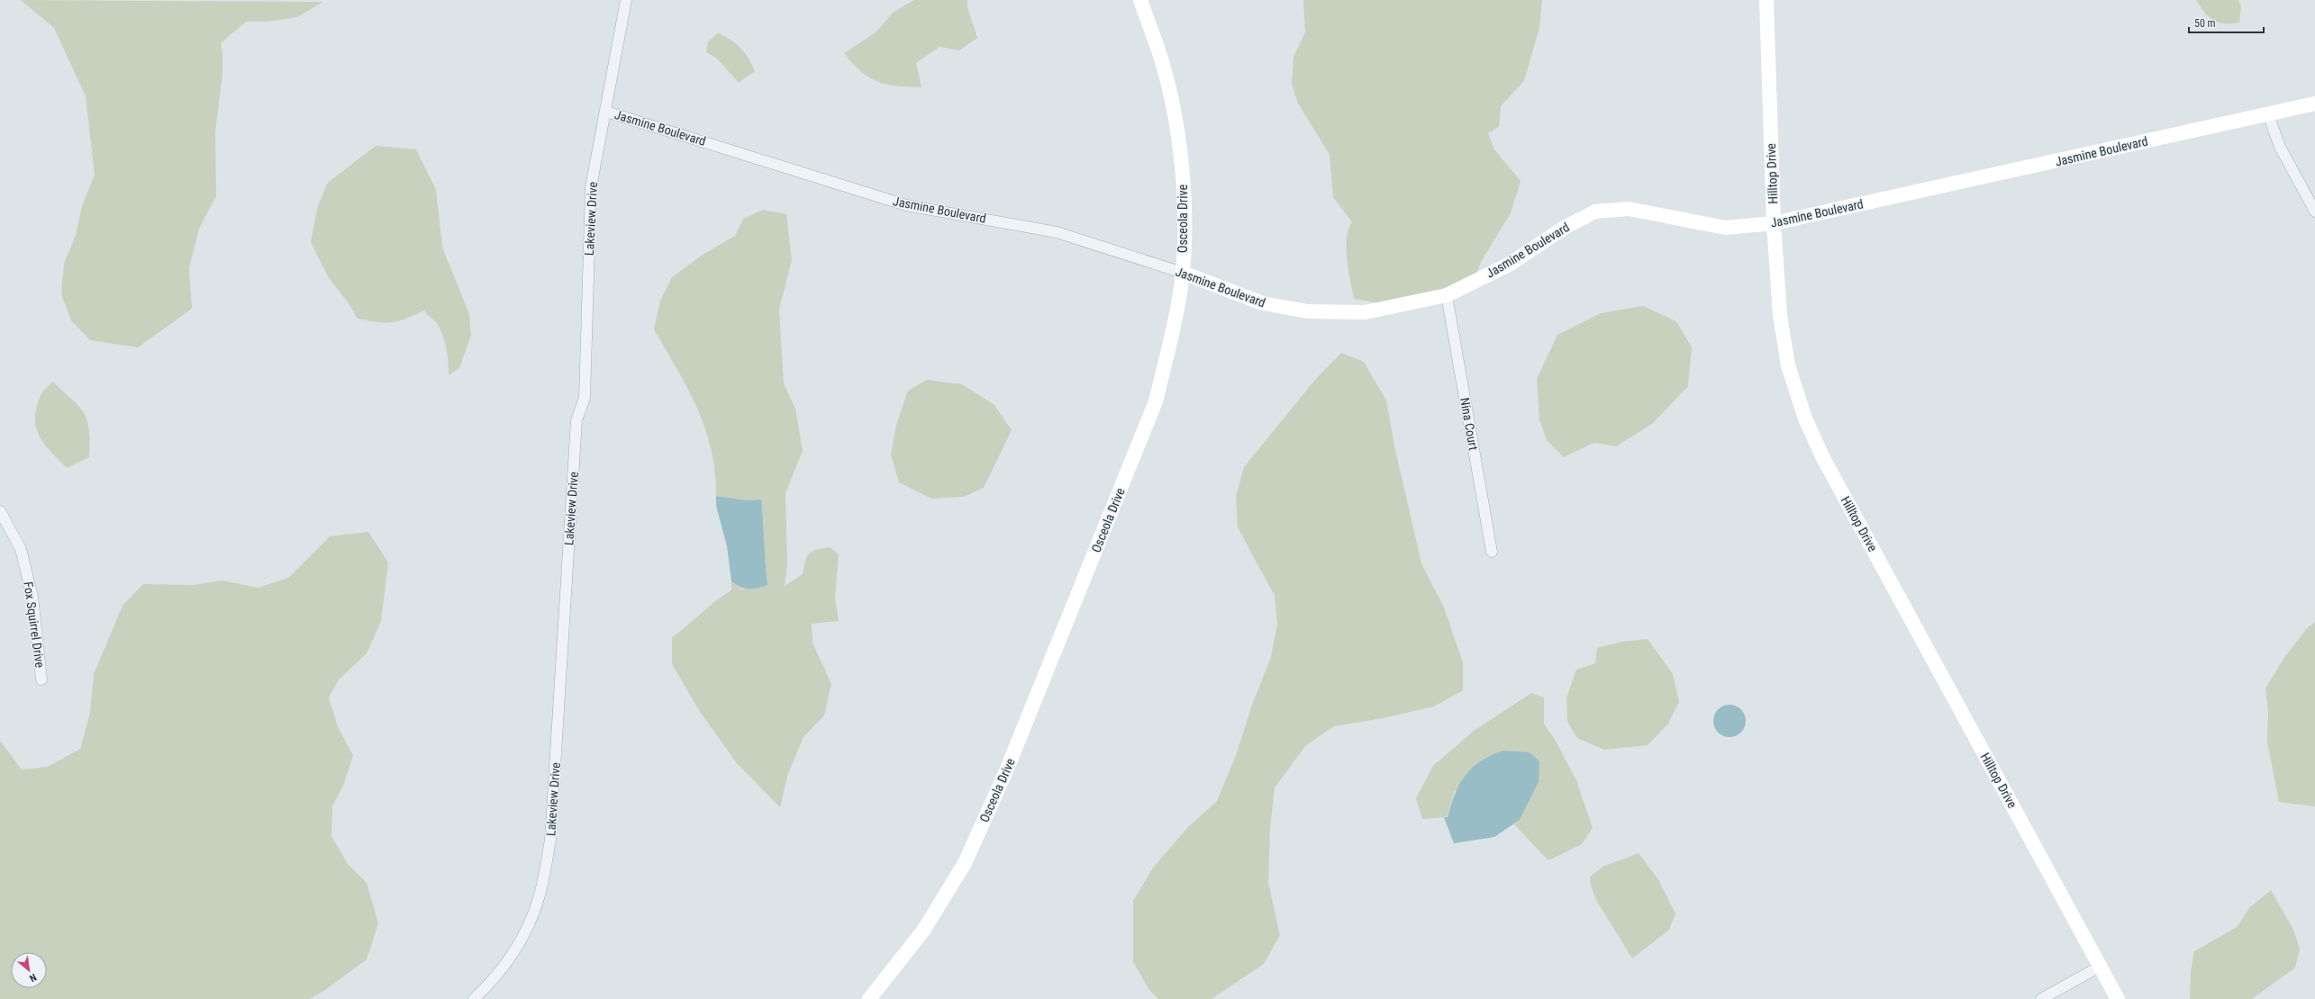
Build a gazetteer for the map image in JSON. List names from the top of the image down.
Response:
{
  "streets": {
    "street": [
      "Jasmine Boulevard",
      "Hilltop Drive",
      "Lakeview Drive",
      "Osceola Drive",
      "Nina Court",
      "Fox Squirrel Drive"
    ]
  },
  "crossings": [
    ["Jasmine Boulevard", "Hilltop Drive"],
    ["Jasmine Boulevard", "Lakeview Drive"],
    ["Jasmine Boulevard", "Osceola Drive"],
    ["Jasmine Boulevard", "Nina Court"]
  ],
  "scale_bar": "50 m",
  "north": "bottom right"
}
